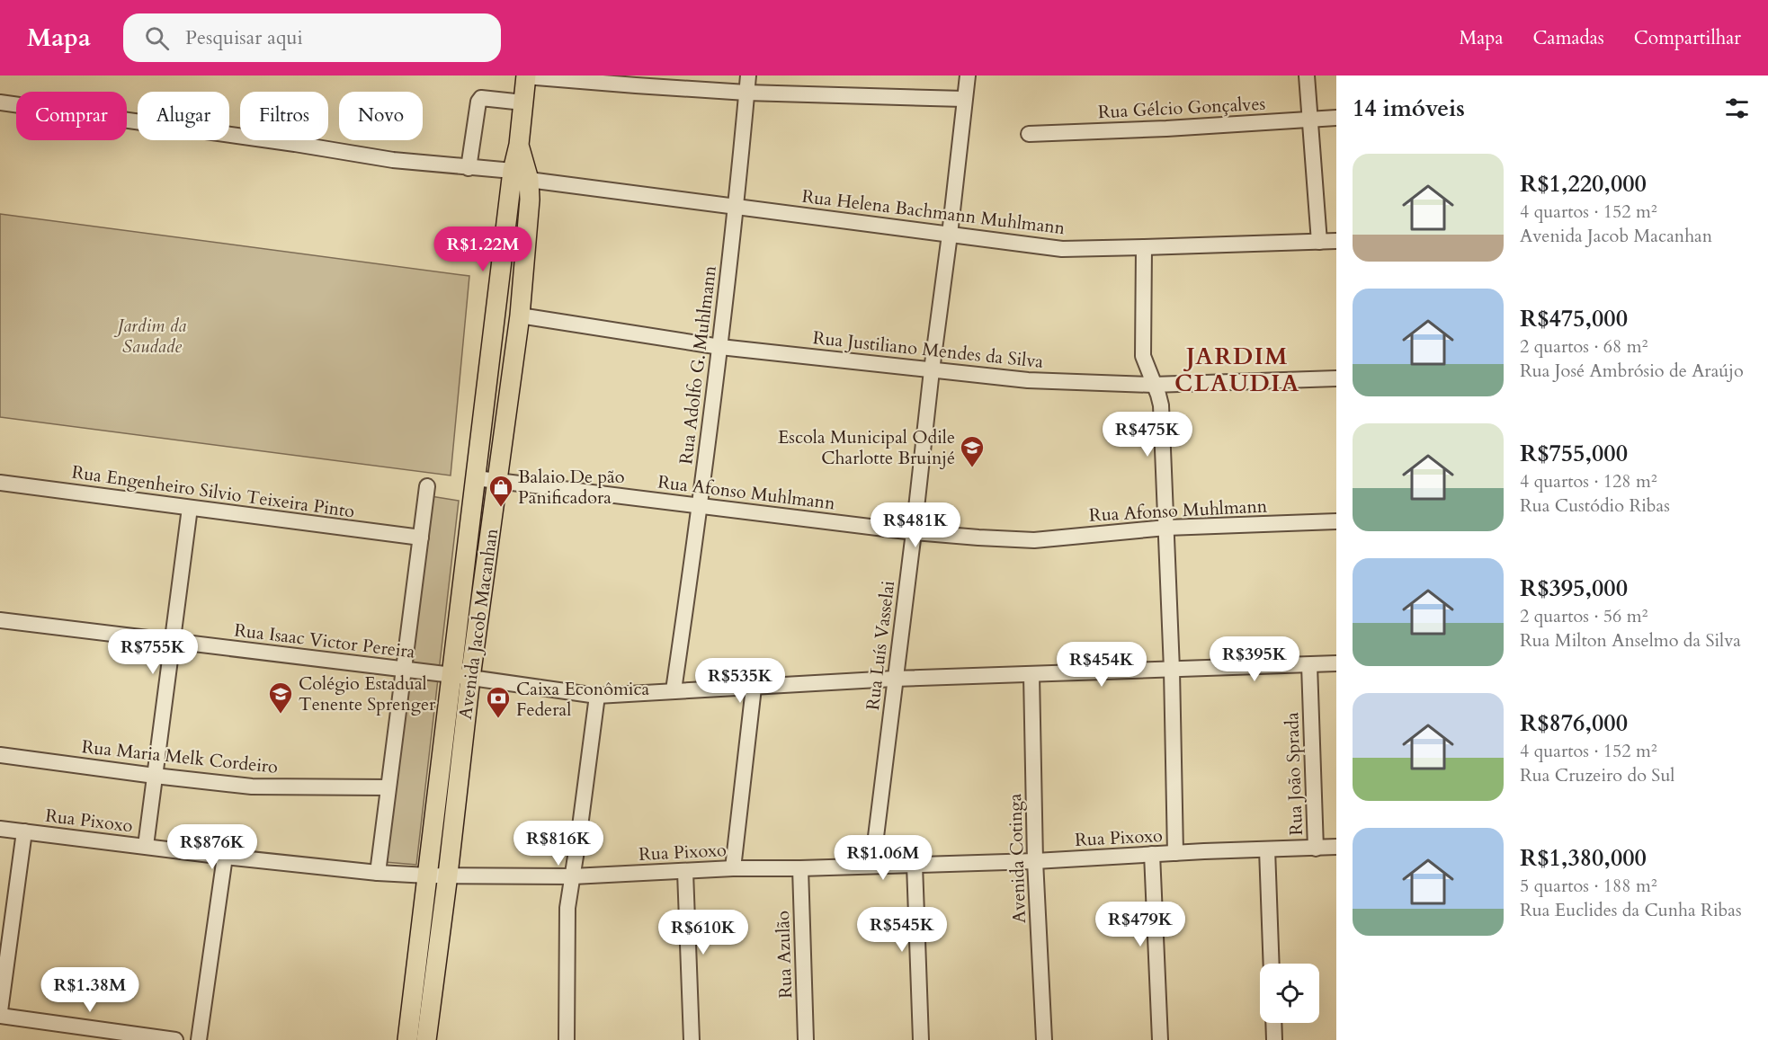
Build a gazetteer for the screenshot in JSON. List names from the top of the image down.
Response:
{
  "streets": {
    "main road": ["Avenida Jacob Macanhan"],
    "street": [
      "Rua Gélcio Gonçalves",
      "Rua Helena Bachmann Muhlmann",
      "Rua Justiliano Mendes da Silva",
      "Rua Adolfo G. Muhlmann",
      "Rua Engenheiro Silvio Teixeira Pinto",
      "Rua Afonso Muhlmann",
      "Rua Isaac Victor Pereira",
      "Rua Luís Vasselai",
      "Rua Maria Melk Cordeiro",
      "Rua João Sprada",
      "Rua Pixoxo",
      "Avenida Cotinga",
      "Rua Azulão"
    ]
  },
  "crossings": [
    ["Rua Helena Bachmann Muhlmann", "Rua Adolfo G. Muhlmann"],
    ["Rua Helena Bachmann Muhlmann", "Avenida Jacob Macanhan"],
    ["Rua Helena Bachmann Muhlmann", "Rua Luís Vasselai"],
    ["Rua Justiliano Mendes da Silva", "Rua Adolfo G. Muhlmann"],
    ["Rua Justiliano Mendes da Silva", "Avenida Jacob Macanhan"],
    ["Rua Justiliano Mendes da Silva", "Rua Luís Vasselai"],
    ["Rua Adolfo G. Muhlmann", "Rua Afonso Muhlmann"],
    ["Rua Adolfo G. Muhlmann", "Rua Isaac Victor Pereira"],
    ["Rua Afonso Muhlmann", "Avenida Jacob Macanhan"],
    ["Rua Afonso Muhlmann", "Rua Luís Vasselai"],
    ["Avenida Jacob Macanhan", "Rua Isaac Victor Pereira"],
    ["Avenida Jacob Macanhan", "Rua Pixoxo"],
    ["Rua Isaac Victor Pereira", "Rua Luís Vasselai"],
    ["Rua Isaac Victor Pereira", "Rua João Sprada"],
    ["Rua Isaac Victor Pereira", "Avenida Cotinga"],
    ["Rua Luís Vasselai", "Rua Pixoxo"],
    ["Rua João Sprada", "Rua Pixoxo"],
    ["Rua Pixoxo", "Avenida Cotinga"],
    ["Rua Pixoxo", "Rua Azulão"]
  ],
  "districts": ["JARDIM CLAUDIA"],
  "parks": ["Jardim da Saudade"],
  "places": {
    "school or university": ["Escola Municipal Odile Charlotte Bruinjé", "Colégio Estadual Tenente Sprenger"],
    "shop": ["Balaio De pão Panificadora"],
    "bank": ["Caixa Econômica Federal"]
  },
  "page": {
    "header": "Mapa",
    "search": "Pesquisar aqui",
    "nav": ["Mapa", "Camadas", "Compartilhar"],
    "heading": "14 imóveis",
    "chip": [
      "Comprar",
      "Alugar",
      "Filtros",
      "Novo"
    ],
    "list": [
      {
        "name": "R$1,220,000",
        "note": "4 quartos · 152 m² · Avenida Jacob Macanhan"
      },
      {
        "name": "R$475,000",
        "note": "2 quartos · 68 m² · Rua José Ambrósio de Araújo"
      },
      {
        "name": "R$755,000",
        "note": "4 quartos · 128 m² · Rua Custódio Ribas"
      },
      {
        "name": "R$395,000",
        "note": "2 quartos · 56 m² · Rua Milton Anselmo da Silva"
      },
      {
        "name": "R$876,000",
        "note": "4 quartos · 152 m² · Rua Cruzeiro do Sul"
      },
      {
        "name": "R$1,380,000",
        "note": "5 quartos · 188 m² · Rua Euclides da Cunha Ribas"
      }
    ],
    "price": [
      "R$1.22M",
      "R$475K",
      "R$481K",
      "R$755K",
      "R$395K",
      "R$454K",
      "R$535K",
      "R$816K",
      "R$876K",
      "R$1.06M",
      "R$479K",
      "R$545K",
      "R$610K",
      "R$1.38M"
    ]
  }
}
